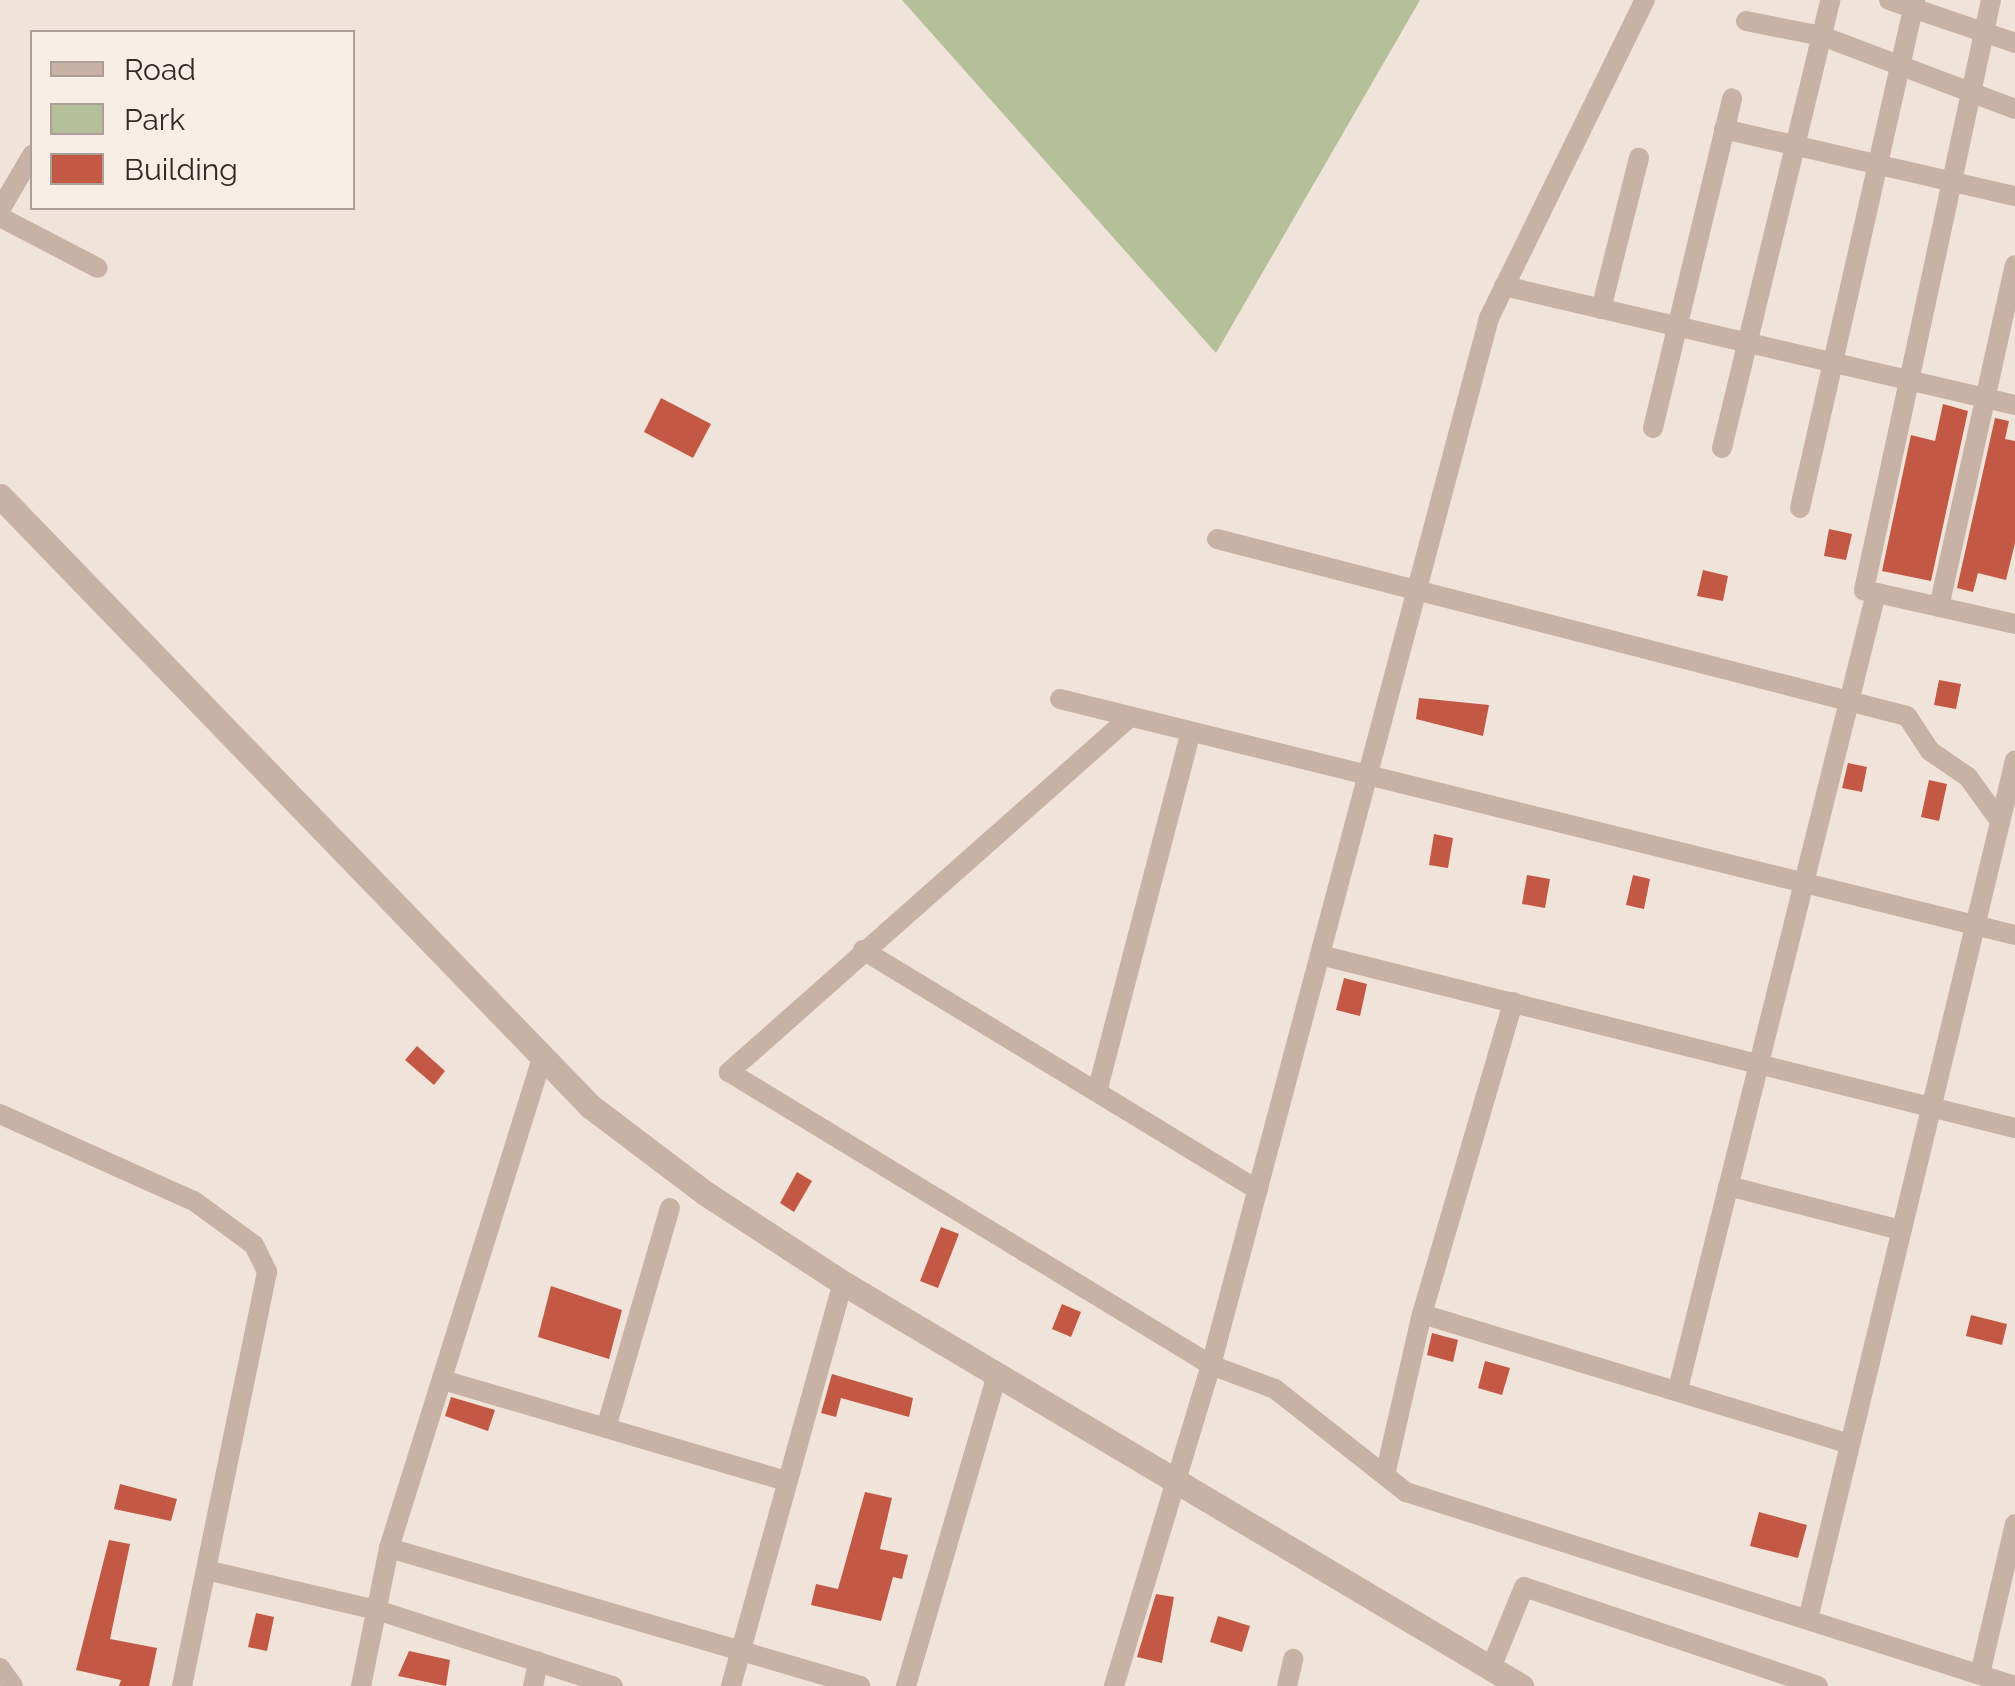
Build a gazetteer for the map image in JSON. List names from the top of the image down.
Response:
{
  "legend": ["Road", "Park", "Building"]
}
